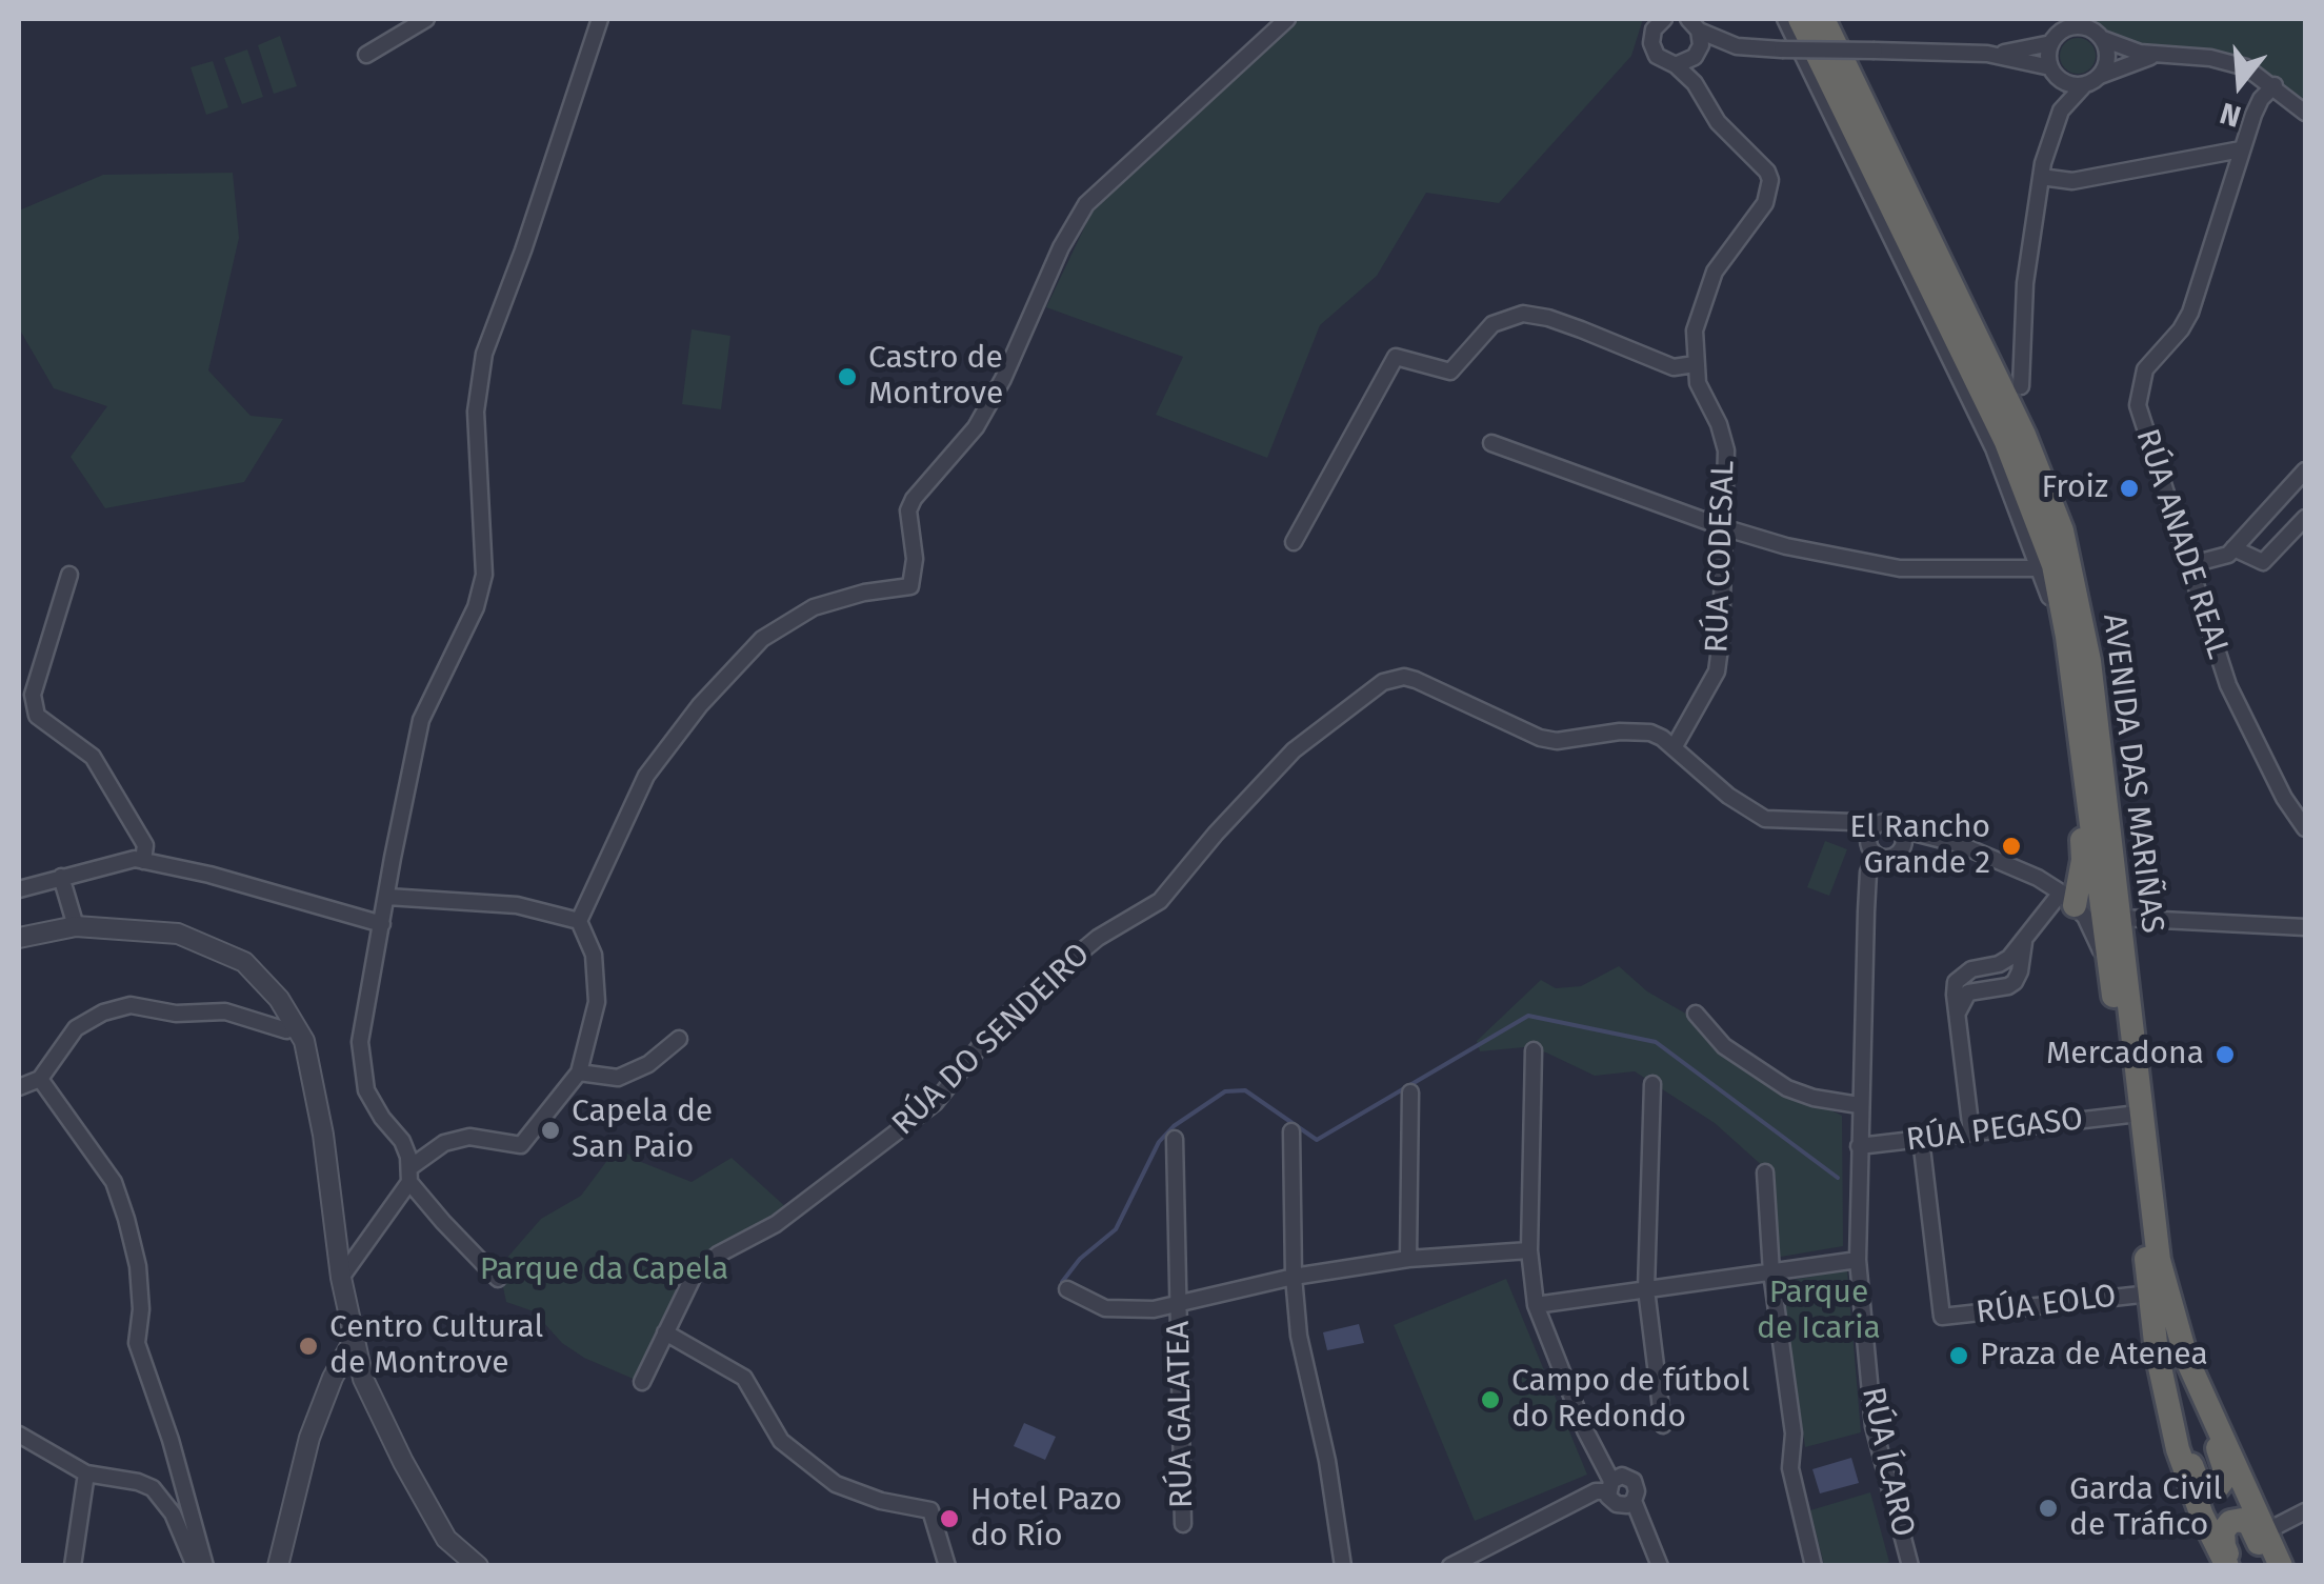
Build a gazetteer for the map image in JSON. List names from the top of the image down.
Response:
{
  "streets": {
    "highway": ["AVENIDA DAS MARIÑAS"],
    "street": [
      "RÚA ANADE REAL",
      "RÚA CODESAL",
      "RÚA DO SENDEIRO",
      "RÚA PEGASO",
      "RÚA EOLO",
      "RÚA GALATEA",
      "RÚA ÍCARO"
    ]
  },
  "crossings": [
    ["RÚA CODESAL", "RÚA DO SENDEIRO"],
    ["AVENIDA DAS MARIÑAS", "RÚA PEGASO"],
    ["AVENIDA DAS MARIÑAS", "RÚA EOLO"],
    ["RÚA DO SENDEIRO", "RÚA ÍCARO"],
    ["RÚA PEGASO", "RÚA EOLO"],
    ["RÚA PEGASO", "RÚA ÍCARO"]
  ],
  "parks": ["Parque da Capela", "Parque de Icaria"],
  "places": [
    "Castro de Montrove",
    "Froiz",
    "El Rancho Grande 2",
    "Mercadona",
    "Capela de San Paio",
    "Centro Cultural de Montrove",
    "Praza de Atenea",
    "Campo de fútbol do Redondo",
    "Garda Civil de Tráfico",
    "Hotel Pazo do Río"
  ],
  "north": "bottom"
}
